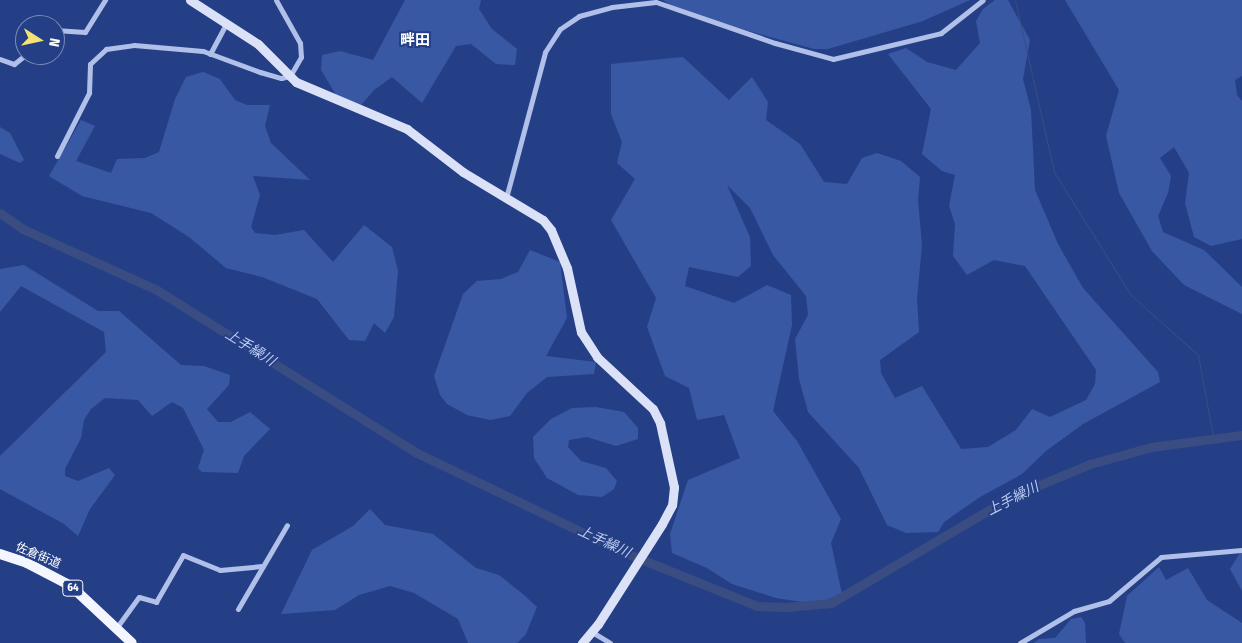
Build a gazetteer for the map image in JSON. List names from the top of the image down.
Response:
{
  "streets": {
    "main road": ["佐倉街道", "64"]
  },
  "districts": ["畔田"],
  "water": ["上手繰川"],
  "north": "right"
}
